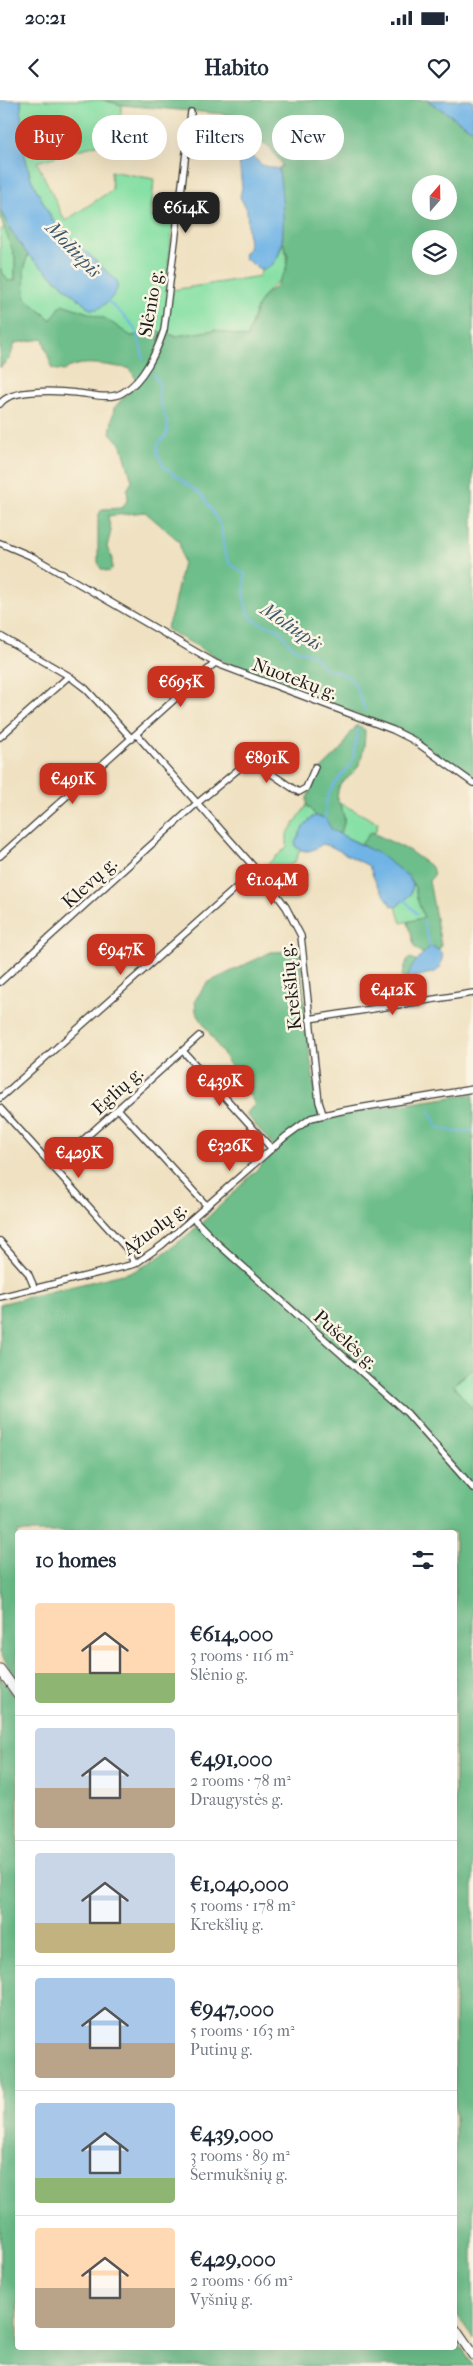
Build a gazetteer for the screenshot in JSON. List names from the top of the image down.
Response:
{
  "streets": {
    "street": [
      "Slėnio g.",
      "Nuotekų g.",
      "Klevų g.",
      "Krekšlių g.",
      "Eglių g.",
      "Ąžuolų g.",
      "Pušelės g."
    ]
  },
  "crossings": [
    ["Klevų g.", "Krekšlių g."],
    ["Krekšlių g.", "Ąžuolų g."],
    ["Ąžuolų g.", "Pušelės g."]
  ],
  "water": ["Moliupis"],
  "north": "top",
  "page": {
    "status": "20:21",
    "header": "Habito",
    "chip": [
      "Buy",
      "Rent",
      "Filters",
      "New"
    ],
    "price": [
      "€614K",
      "€695K",
      "€891K",
      "€491K",
      "€1.04M",
      "€947K",
      "€412K",
      "€439K",
      "€326K",
      "€429K"
    ],
    "heading": "10 homes",
    "list": [
      {
        "name": "€614,000",
        "note": "3 rooms · 116 m² · Slėnio g."
      },
      {
        "name": "€491,000",
        "note": "2 rooms · 78 m² · Draugystės g."
      },
      {
        "name": "€1,040,000",
        "note": "5 rooms · 178 m² · Krekšlių g."
      },
      {
        "name": "€947,000",
        "note": "5 rooms · 163 m² · Putinų g."
      },
      {
        "name": "€439,000",
        "note": "3 rooms · 89 m² · Šermukšnių g."
      },
      {
        "name": "€429,000",
        "note": "2 rooms · 66 m² · Vyšnių g."
      }
    ]
  }
}
